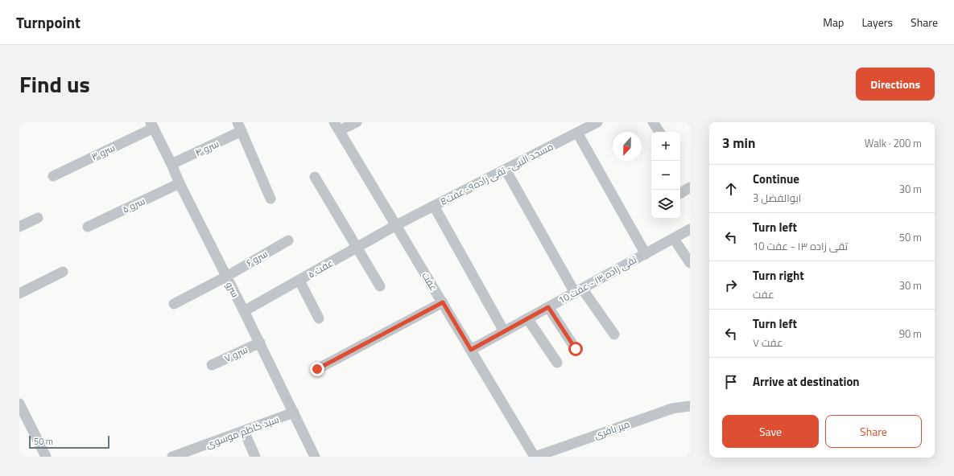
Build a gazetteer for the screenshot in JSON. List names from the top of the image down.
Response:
{
  "streets": {
    "street": [
      "سرو ۴",
      "سرو ۳",
      "مسجد النبی- تقی زاده۹- عفت8",
      "سرو ۵",
      "سرو ۶",
      "عفت ۵",
      "تقی زاده ۱۳ - عفت 10",
      "عفت",
      "سرو",
      "سرو ۷",
      "میر بافری",
      "سید کاظم موسوی"
    ]
  },
  "crossings": [
    ["سرو ۴", "سرو"],
    ["سرو ۳", "سرو"],
    ["مسجد النبی- تقی زاده۹- عفت8", "عفت ۵"],
    ["مسجد النبی- تقی زاده۹- عفت8", "عفت"],
    ["سرو ۵", "سرو"],
    ["سرو ۶", "سرو"],
    ["عفت ۵", "عفت"],
    ["عفت ۵", "سرو"],
    ["تقی زاده ۱۳ - عفت 10", "عفت"],
    ["عفت", "میر بافری"],
    ["سرو", "سرو ۷"],
    ["سرو", "سید کاظم موسوی"]
  ],
  "scale_bar": "50 m",
  "north": "bottom",
  "page": {
    "header": "Turnpoint",
    "nav": ["Map", "Layers", "Share"],
    "title": "Find us",
    "buttons": [
      "Directions",
      ["Save", "Share"]
    ],
    "heading": ["3 min", "Walk · 200 m"],
    "map_buttons": ["+", "−"],
    "list": [
      ["Continue", "ابوالفضل 3", "30 m"],
      ["Turn left", "تقی زاده ۱۳ - عفت 10", "50 m"],
      ["Turn right", "عفت", "30 m"],
      ["Turn left", "عفت ۷", "90 m"],
      "Arrive at destination"
    ],
    "scale": "50 m"
  }
}
